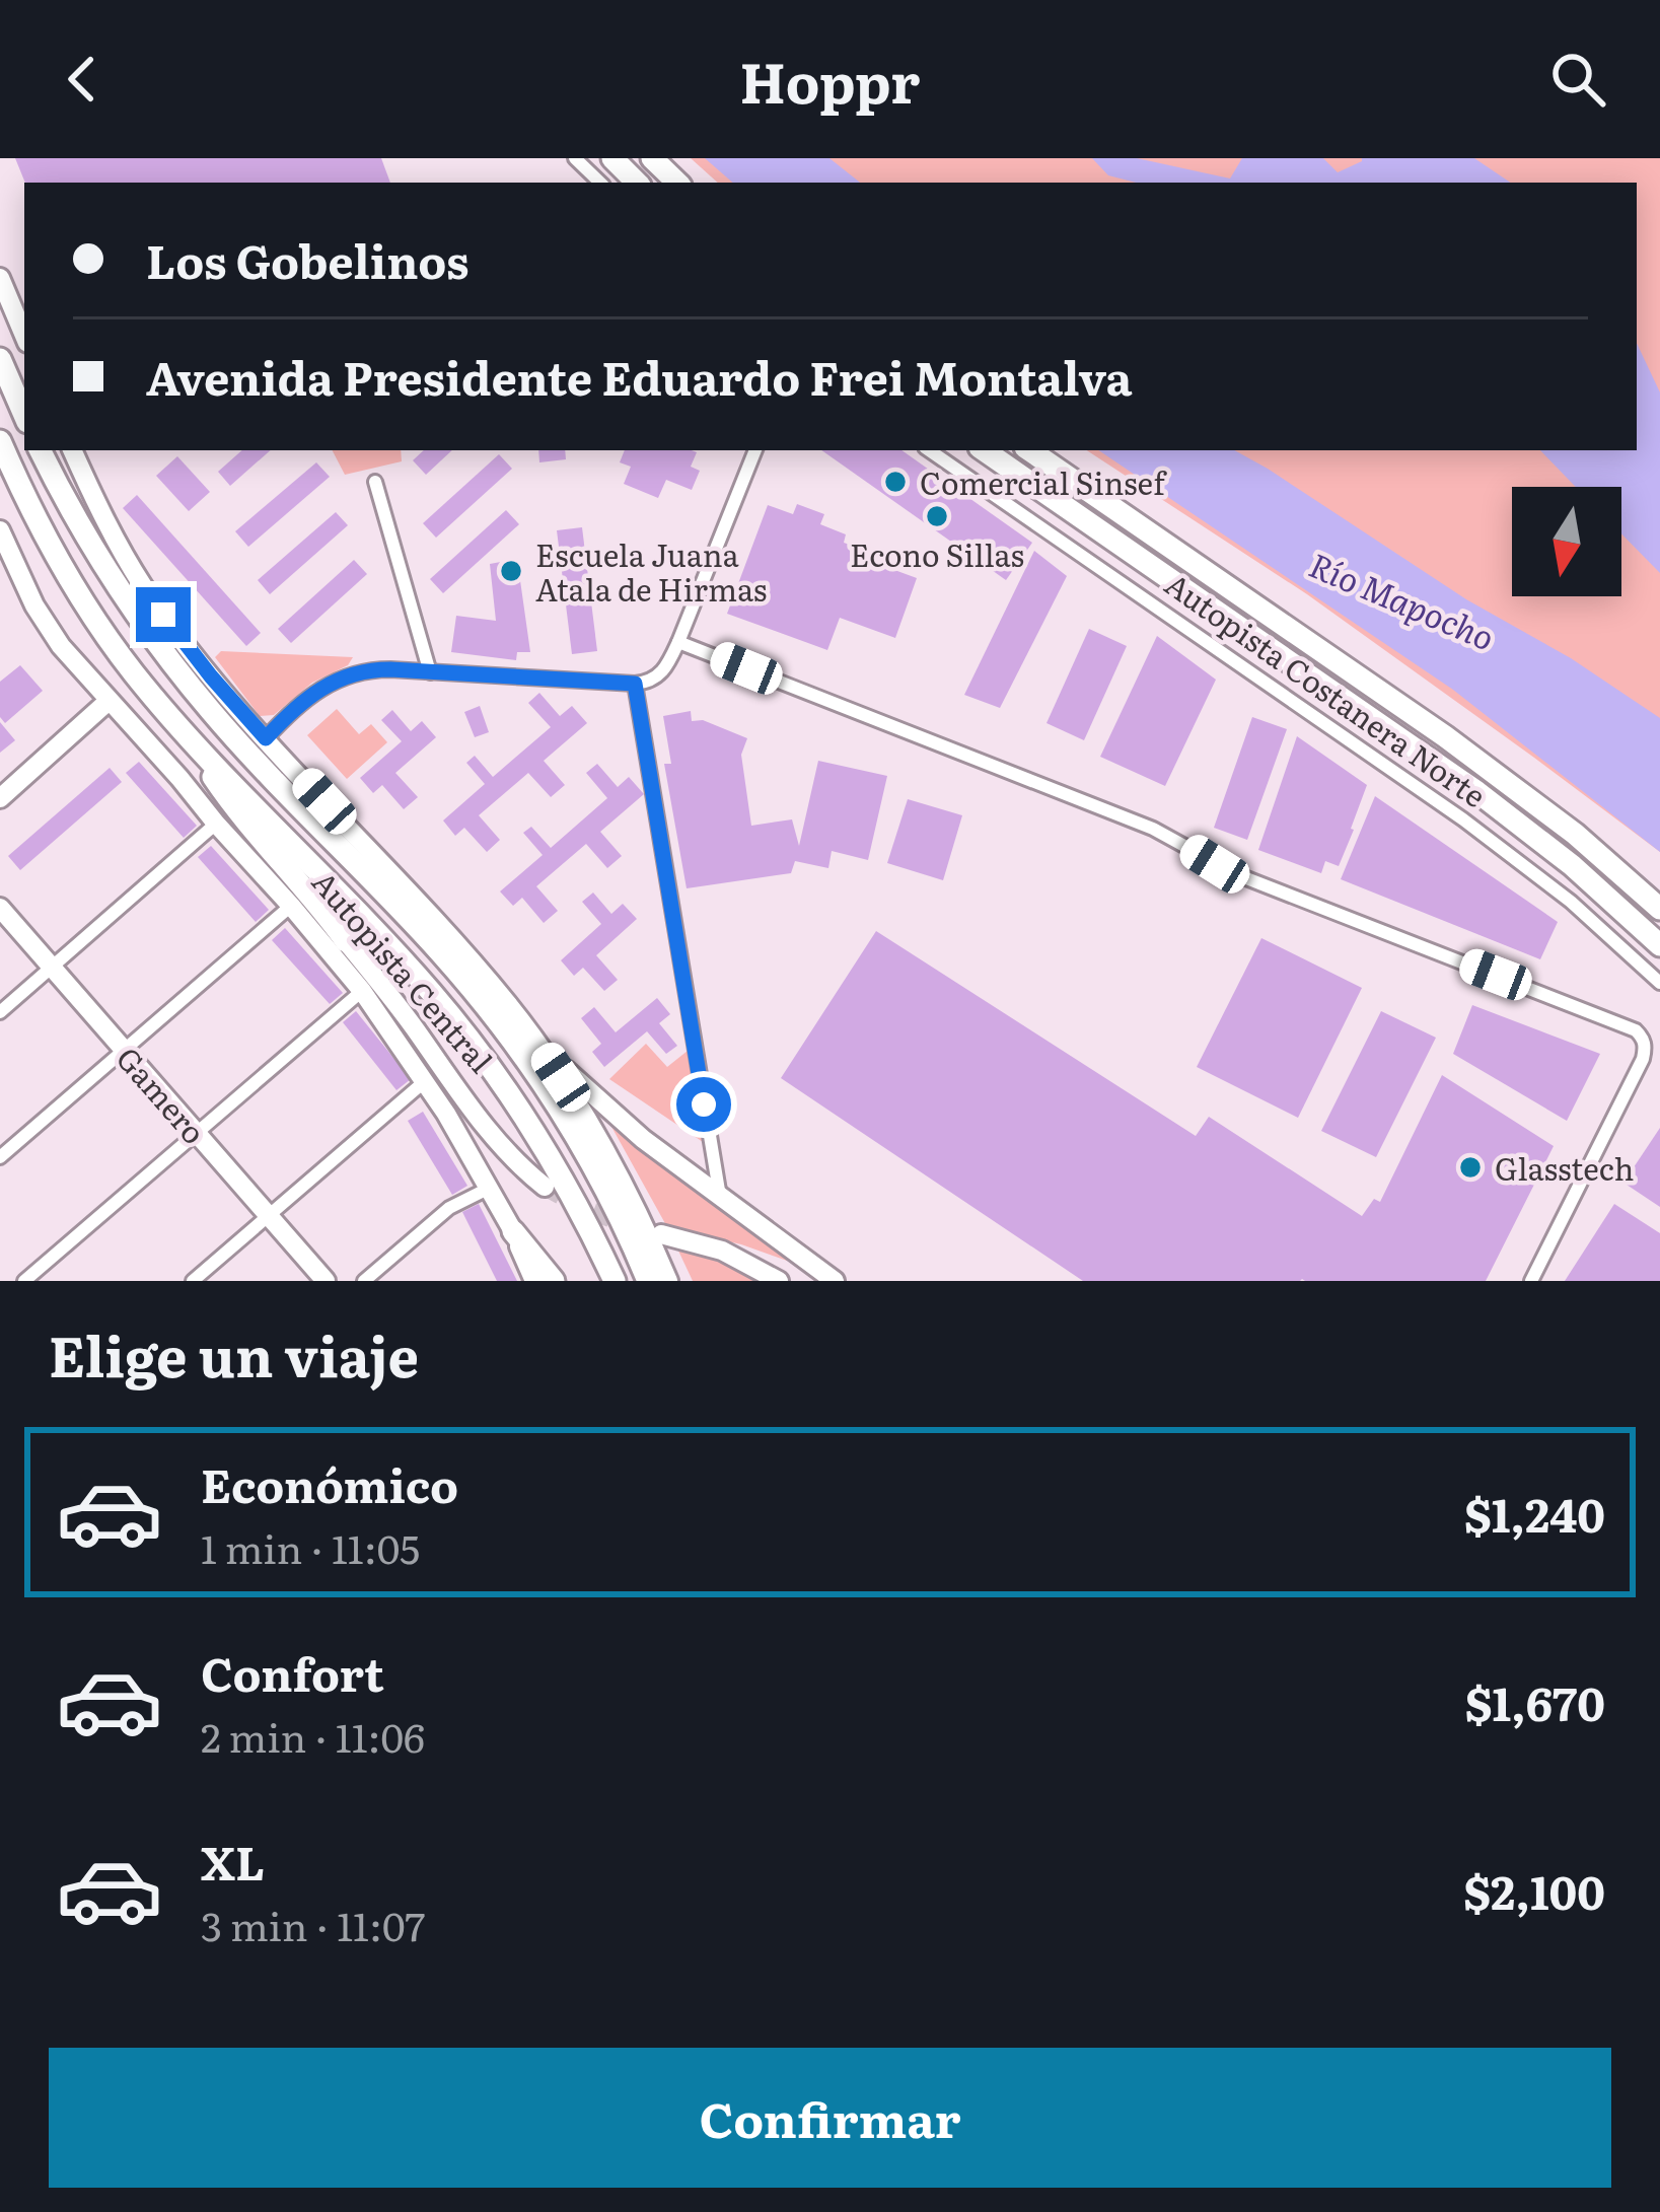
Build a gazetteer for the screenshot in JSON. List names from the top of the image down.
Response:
{
  "streets": {
    "highway": ["Autopista Costanera Norte", "Autopista Central"],
    "main road": ["Gamero"]
  },
  "water": ["Río Mapocho"],
  "places": [
    "Comercial Sinsef",
    "Econo Sillas",
    "Escuela Juana Atala de Hirmas",
    "Glasstech"
  ],
  "north": "bottom",
  "page": {
    "header": "Hoppr",
    "banner": ["Los Gobelinos", "Avenida Presidente Eduardo Frei Montalva"],
    "heading": "Elige un viaje",
    "list": [
      {
        "name": "Económico",
        "note": "1 min · 11:05",
        "value": "$1,240"
      },
      {
        "name": "Confort",
        "note": "2 min · 11:06",
        "value": "$1,670"
      },
      {
        "name": "XL",
        "note": "3 min · 11:07",
        "value": "$2,100"
      }
    ],
    "buttons": "Confirmar"
  }
}
